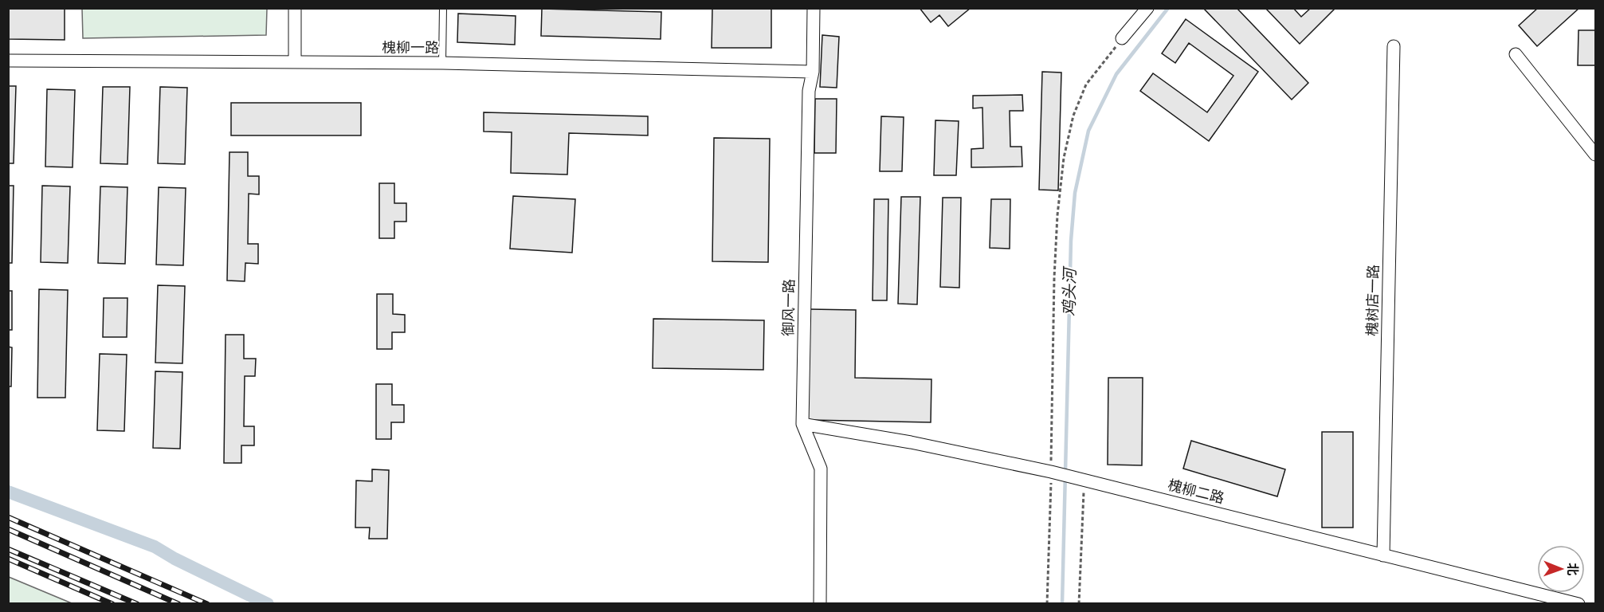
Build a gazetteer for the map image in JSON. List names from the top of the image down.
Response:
{
  "streets": {
    "street": [
      "槐柳一路",
      "槐树店一路",
      "御风一路",
      "槐柳二路"
    ]
  },
  "crossings": [
    ["槐柳一路", "御风一路"],
    ["槐树店一路", "槐柳二路"],
    ["御风一路", "槐柳二路"]
  ],
  "water": ["鸡头河"],
  "north": "right"
}
